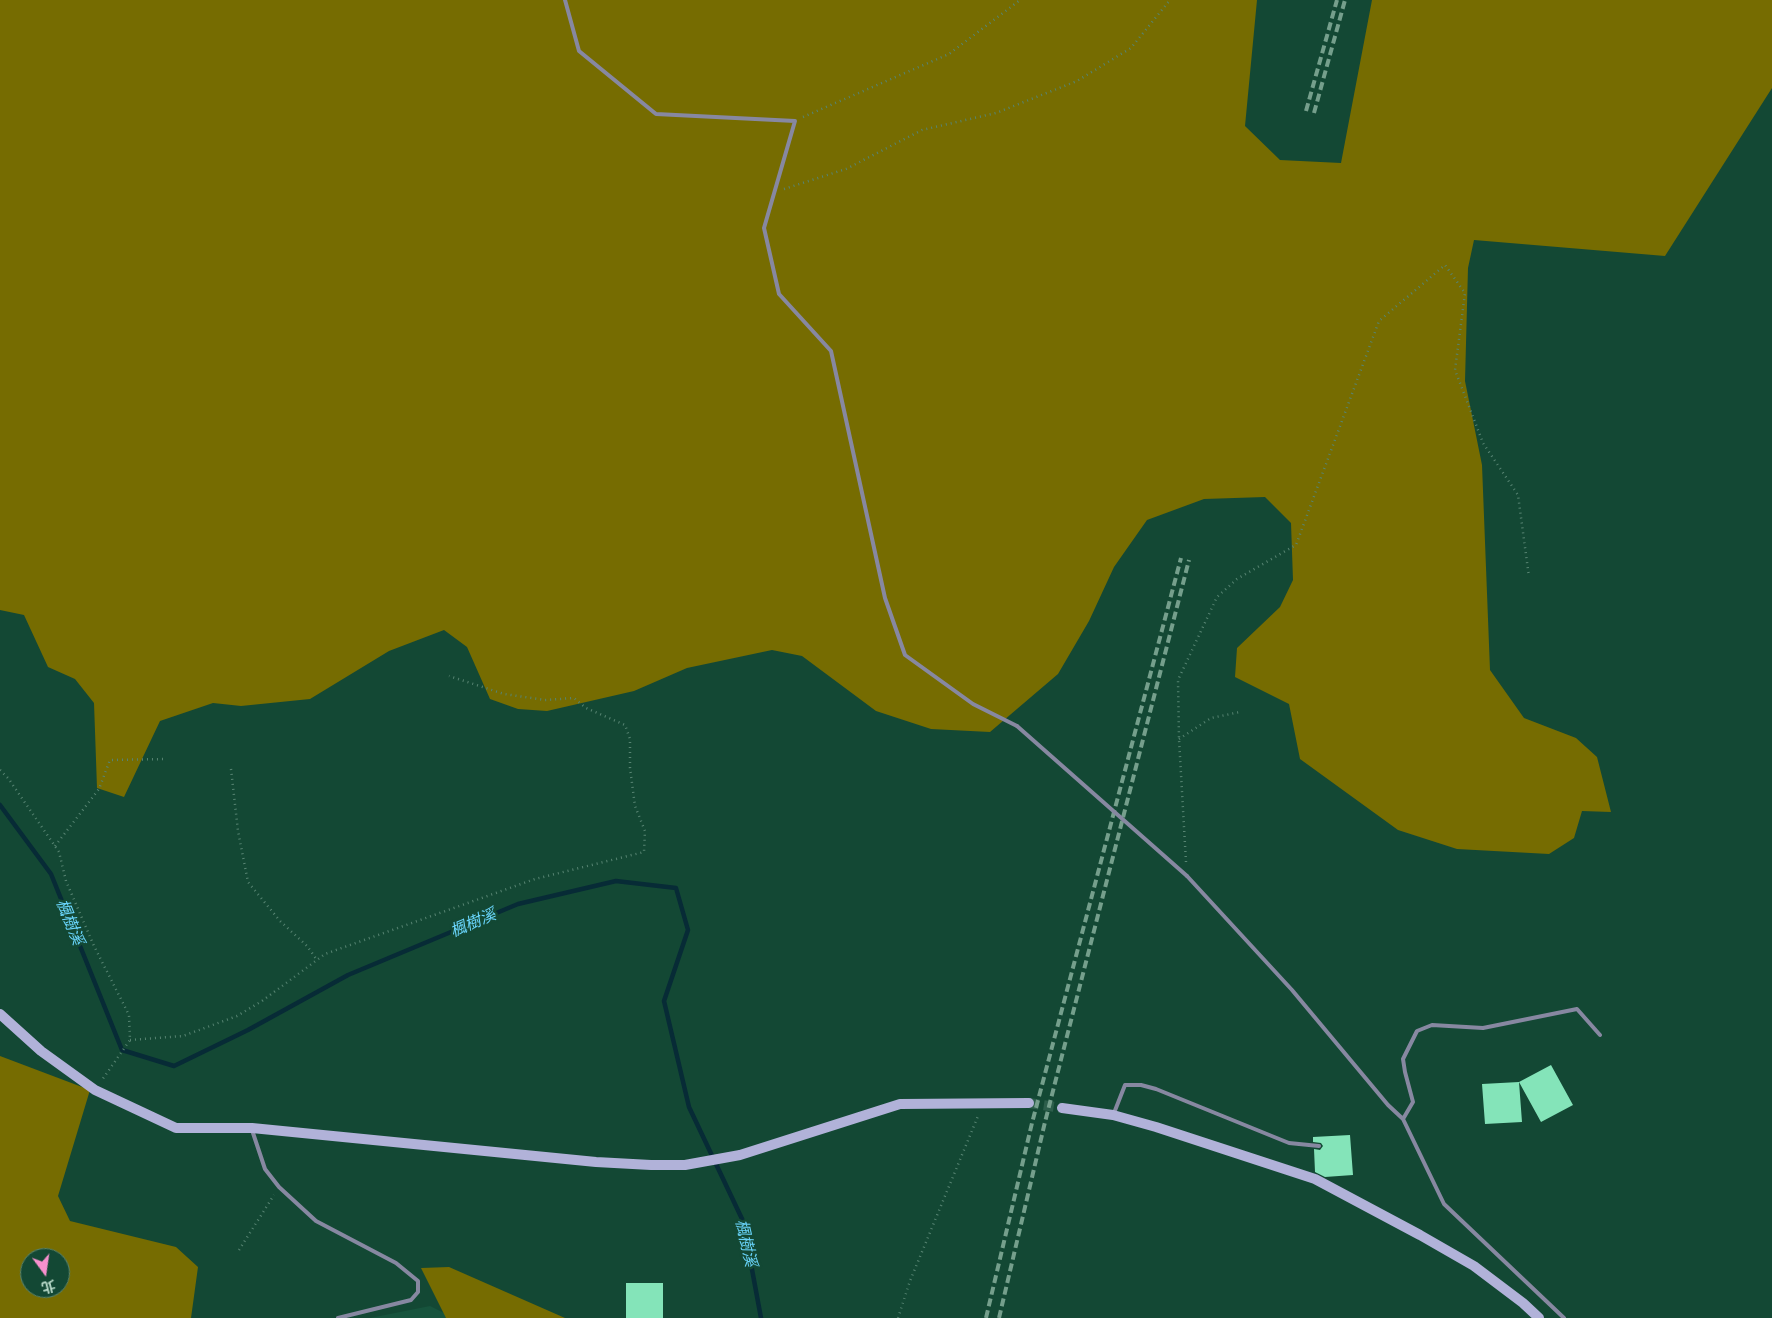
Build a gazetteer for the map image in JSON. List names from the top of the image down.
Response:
{
  "water": ["楓樹溪"],
  "north": "bottom"
}
